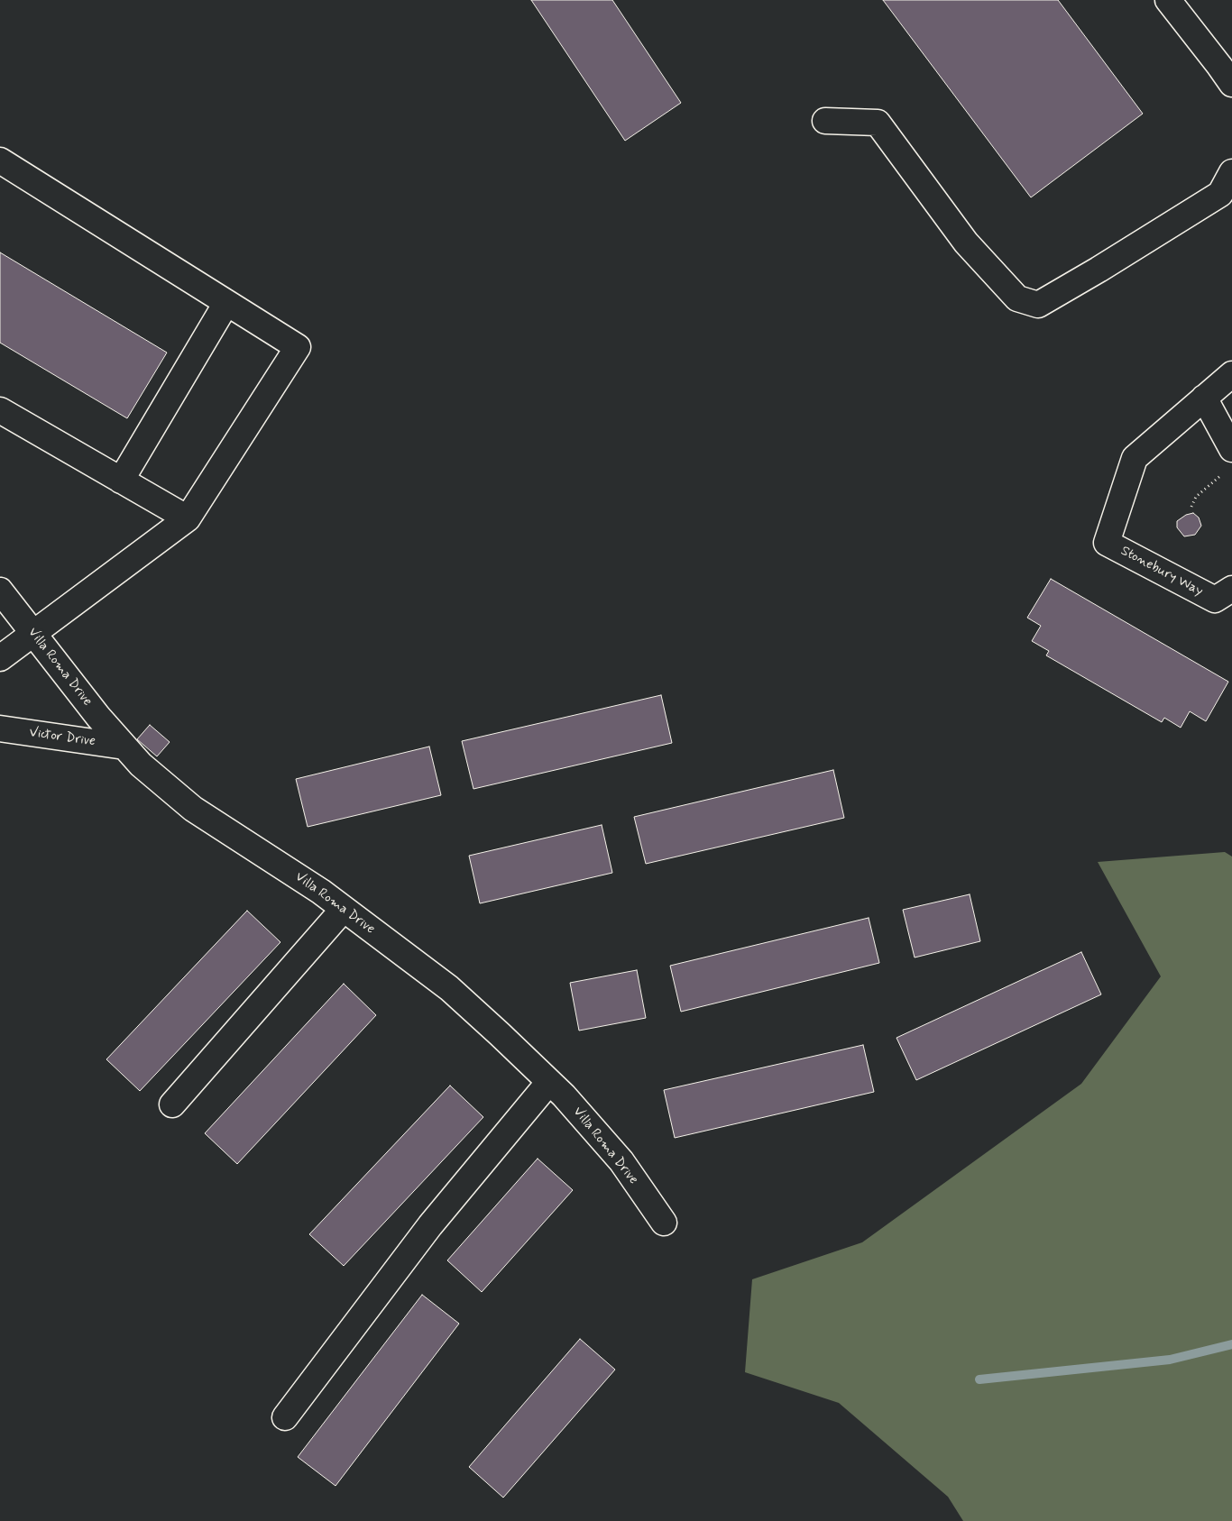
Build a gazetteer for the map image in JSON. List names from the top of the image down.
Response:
{
  "streets": {
    "street": ["Stonebury Way", "Villa Roma Drive", "Victor Drive"]
  },
  "crossings": [
    ["Villa Roma Drive", "Victor Drive"]
  ]
}
